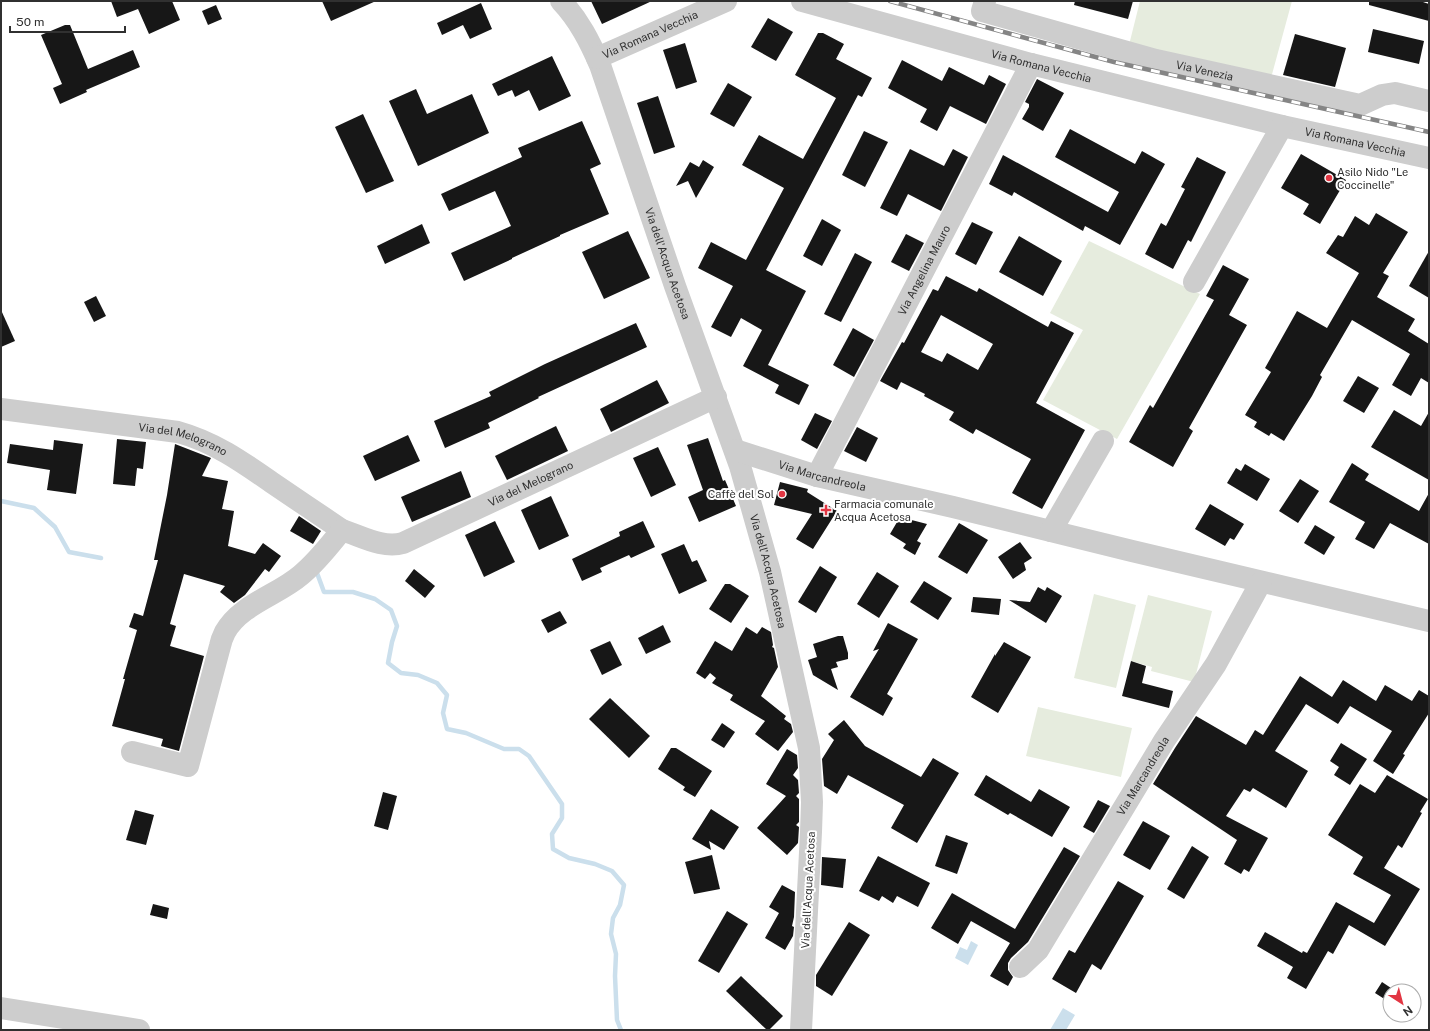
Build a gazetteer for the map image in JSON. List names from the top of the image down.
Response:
{
  "streets": {
    "street": [
      "Via Romana Vecchia",
      "Via Venezia",
      "Via dell'Acqua Acetosa",
      "Via Angelina Mauro",
      "Via del Melograno",
      "Via Marcandreola"
    ]
  },
  "crossings": [
    ["Via Romana Vecchia", "Via dell'Acqua Acetosa"],
    ["Via Romana Vecchia", "Via Angelina Mauro"],
    ["Via dell'Acqua Acetosa", "Via del Melograno"],
    ["Via dell'Acqua Acetosa", "Via Marcandreola"],
    ["Via Angelina Mauro", "Via Marcandreola"]
  ],
  "places": {
    "other": ["Asilo Nido \"Le Coccinelle\"", "Caffè del Sol"],
    "health": ["Farmacia comunale Acqua Acetosa"]
  },
  "scale_bar": "50 m",
  "north": "bottom right"
}
